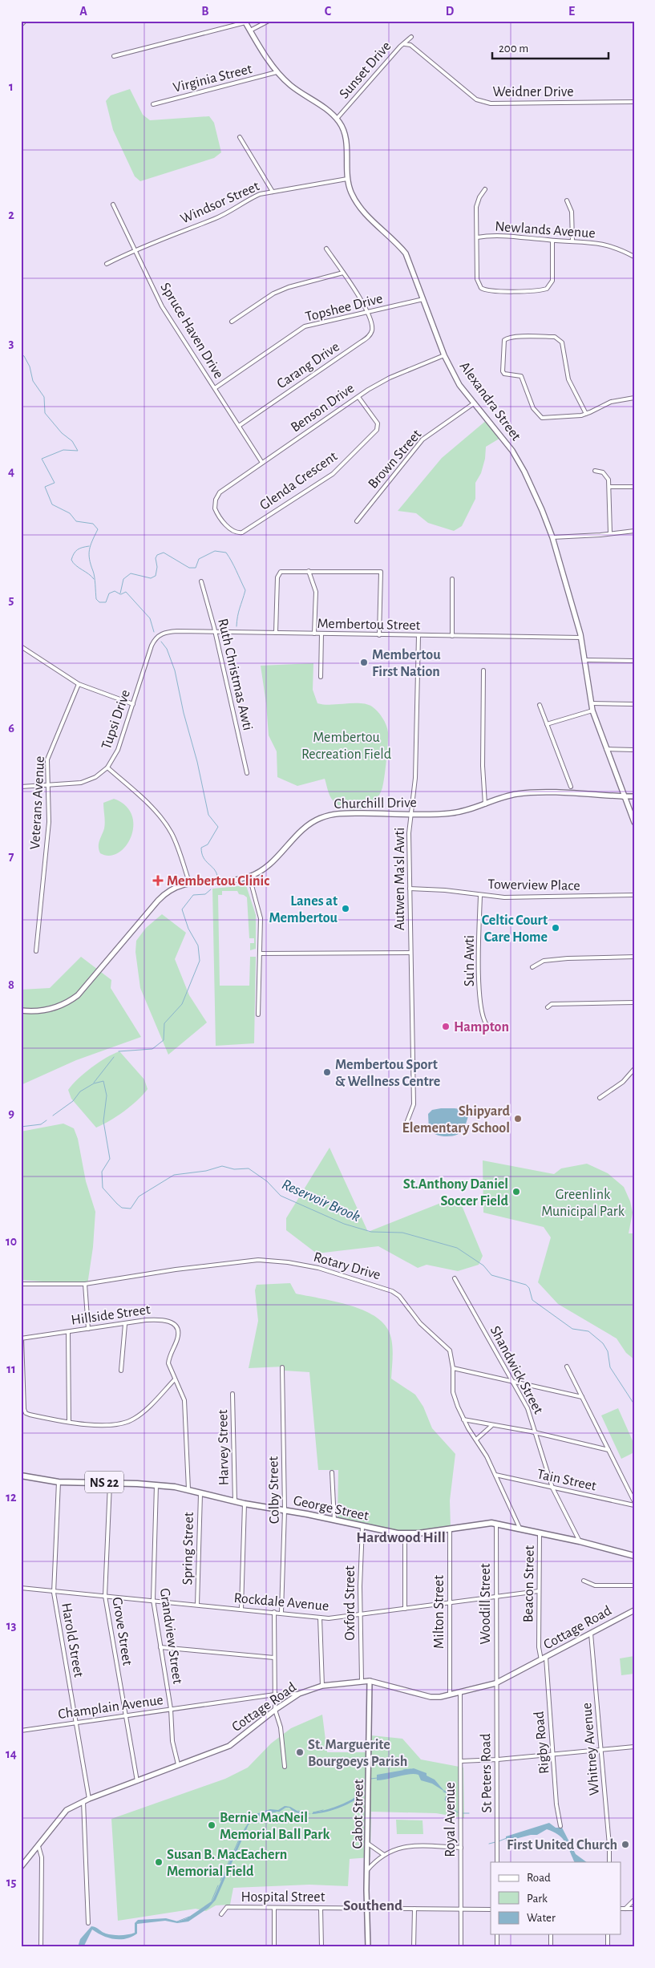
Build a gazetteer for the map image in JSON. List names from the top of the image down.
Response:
{
  "streets": {
    "main road": [
      "Alexandra Street",
      "Churchill Drive",
      "NS 22",
      "George Street",
      "Cottage Road"
    ],
    "street": [
      "Sunset Drive",
      "Virginia Street",
      "Weidner Drive",
      "Windsor Street",
      "Newlands Avenue",
      "Topshee Drive",
      "Spruce Haven Drive",
      "Carang Drive",
      "Benson Drive",
      "Brown Street",
      "Glenda Crescent",
      "Membertou Street",
      "Ruth Christmas Awti",
      "Tupsi Drive",
      "Veterans Avenue",
      "Autwen Ma'sl Awti",
      "Towerview Place",
      "Su'n Awti",
      "Rotary Drive",
      "Hillside Street",
      "Shandwick Street",
      "Harvey Street",
      "Tain Street",
      "Colby Street",
      "Spring Street",
      "Beacon Street",
      "Rockdale Avenue",
      "Oxford Street",
      "Woodill Street",
      "Milton Street",
      "Grove Street",
      "Grandview Street",
      "Harold Street",
      "Champlain Avenue",
      "Rigby Road",
      "Whitney Avenue",
      "St Peters Road",
      "Cabot Street",
      "Royal Avenue",
      "Hospital Street"
    ]
  },
  "crossings": [
    ["Sunset Drive", "Weidner Drive"],
    ["Sunset Drive", "Alexandra Street"],
    ["Virginia Street", "Alexandra Street"],
    ["Windsor Street", "Spruce Haven Drive"],
    ["Windsor Street", "Alexandra Street"],
    ["Topshee Drive", "Spruce Haven Drive"],
    ["Topshee Drive", "Carang Drive"],
    ["Topshee Drive", "Alexandra Street"],
    ["Spruce Haven Drive", "Carang Drive"],
    ["Spruce Haven Drive", "Benson Drive"],
    ["Alexandra Street", "Benson Drive"],
    ["Alexandra Street", "Brown Street"],
    ["Alexandra Street", "Membertou Street"],
    ["Alexandra Street", "Churchill Drive"],
    ["Benson Drive", "Glenda Crescent"],
    ["Membertou Street", "Ruth Christmas Awti"],
    ["Membertou Street", "Tupsi Drive"],
    ["Membertou Street", "Autwen Ma'sl Awti"],
    ["Tupsi Drive", "Veterans Avenue"],
    ["Churchill Drive", "Autwen Ma'sl Awti"],
    ["Autwen Ma'sl Awti", "Towerview Place"],
    ["Towerview Place", "Su'n Awti"],
    ["Rotary Drive", "Tain Street"],
    ["Rotary Drive", "George Street"],
    ["Hillside Street", "George Street"],
    ["Shandwick Street", "Tain Street"],
    ["Shandwick Street", "George Street"],
    ["Harvey Street", "George Street"],
    ["Colby Street", "George Street"],
    ["Colby Street", "Rockdale Avenue"],
    ["George Street", "Spring Street"],
    ["George Street", "Beacon Street"],
    ["George Street", "Oxford Street"],
    ["George Street", "Woodill Street"],
    ["George Street", "Milton Street"],
    ["George Street", "Grove Street"],
    ["George Street", "Grandview Street"],
    ["George Street", "Harold Street"],
    ["Spring Street", "Rockdale Avenue"],
    ["Beacon Street", "Rockdale Avenue"],
    ["Beacon Street", "Cottage Road"],
    ["Beacon Street", "Rigby Road"],
    ["Rockdale Avenue", "Oxford Street"],
    ["Rockdale Avenue", "Woodill Street"],
    ["Rockdale Avenue", "Milton Street"],
    ["Rockdale Avenue", "Grove Street"],
    ["Rockdale Avenue", "Grandview Street"],
    ["Rockdale Avenue", "Harold Street"],
    ["Oxford Street", "Cottage Road"],
    ["Woodill Street", "Cottage Road"],
    ["Woodill Street", "St Peters Road"],
    ["Milton Street", "Cottage Road"],
    ["Cottage Road", "Grove Street"],
    ["Cottage Road", "Grandview Street"],
    ["Cottage Road", "Harold Street"],
    ["Cottage Road", "Champlain Avenue"],
    ["Cottage Road", "Rigby Road"],
    ["Cottage Road", "Whitney Avenue"],
    ["Cottage Road", "St Peters Road"],
    ["Cottage Road", "Cabot Street"],
    ["Cottage Road", "Royal Avenue"],
    ["Grove Street", "Champlain Avenue"],
    ["Grandview Street", "Champlain Avenue"],
    ["Harold Street", "Champlain Avenue"],
    ["Cabot Street", "Hospital Street"],
    ["Royal Avenue", "Hospital Street"]
  ],
  "districts": ["Hardwood Hill", "Southend"],
  "water": ["Reservoir Brook"],
  "parks": ["Membertou Recreation Field", "Greenlink Municipal Park"],
  "places": {
    "other": [
      "Membertou First Nation",
      "Lanes at Membertou",
      "Celtic Court Care Home",
      "Hampton",
      "Membertou Sport & Wellness Centre",
      "Shipyard Elementary School",
      "St.Anthony Daniel Soccer Field",
      "St. Marguerite Bourgoeys Parish",
      "Bernie MacNeil Memorial Ball Park",
      "First United Church",
      "Susan B. MacEachern Memorial Field"
    ],
    "health": ["Membertou Clinic"]
  },
  "legend": ["Road", "Park", "Water"],
  "scale_bar": "200 m",
  "grid": {
    "columns": [
      "A",
      "B",
      "C",
      "D",
      "E"
    ],
    "rows": [
      "1",
      "2",
      "3",
      "4",
      "5",
      "6",
      "7",
      "8",
      "9",
      "10",
      "11",
      "12",
      "13",
      "14",
      "15"
    ]
  }
}
